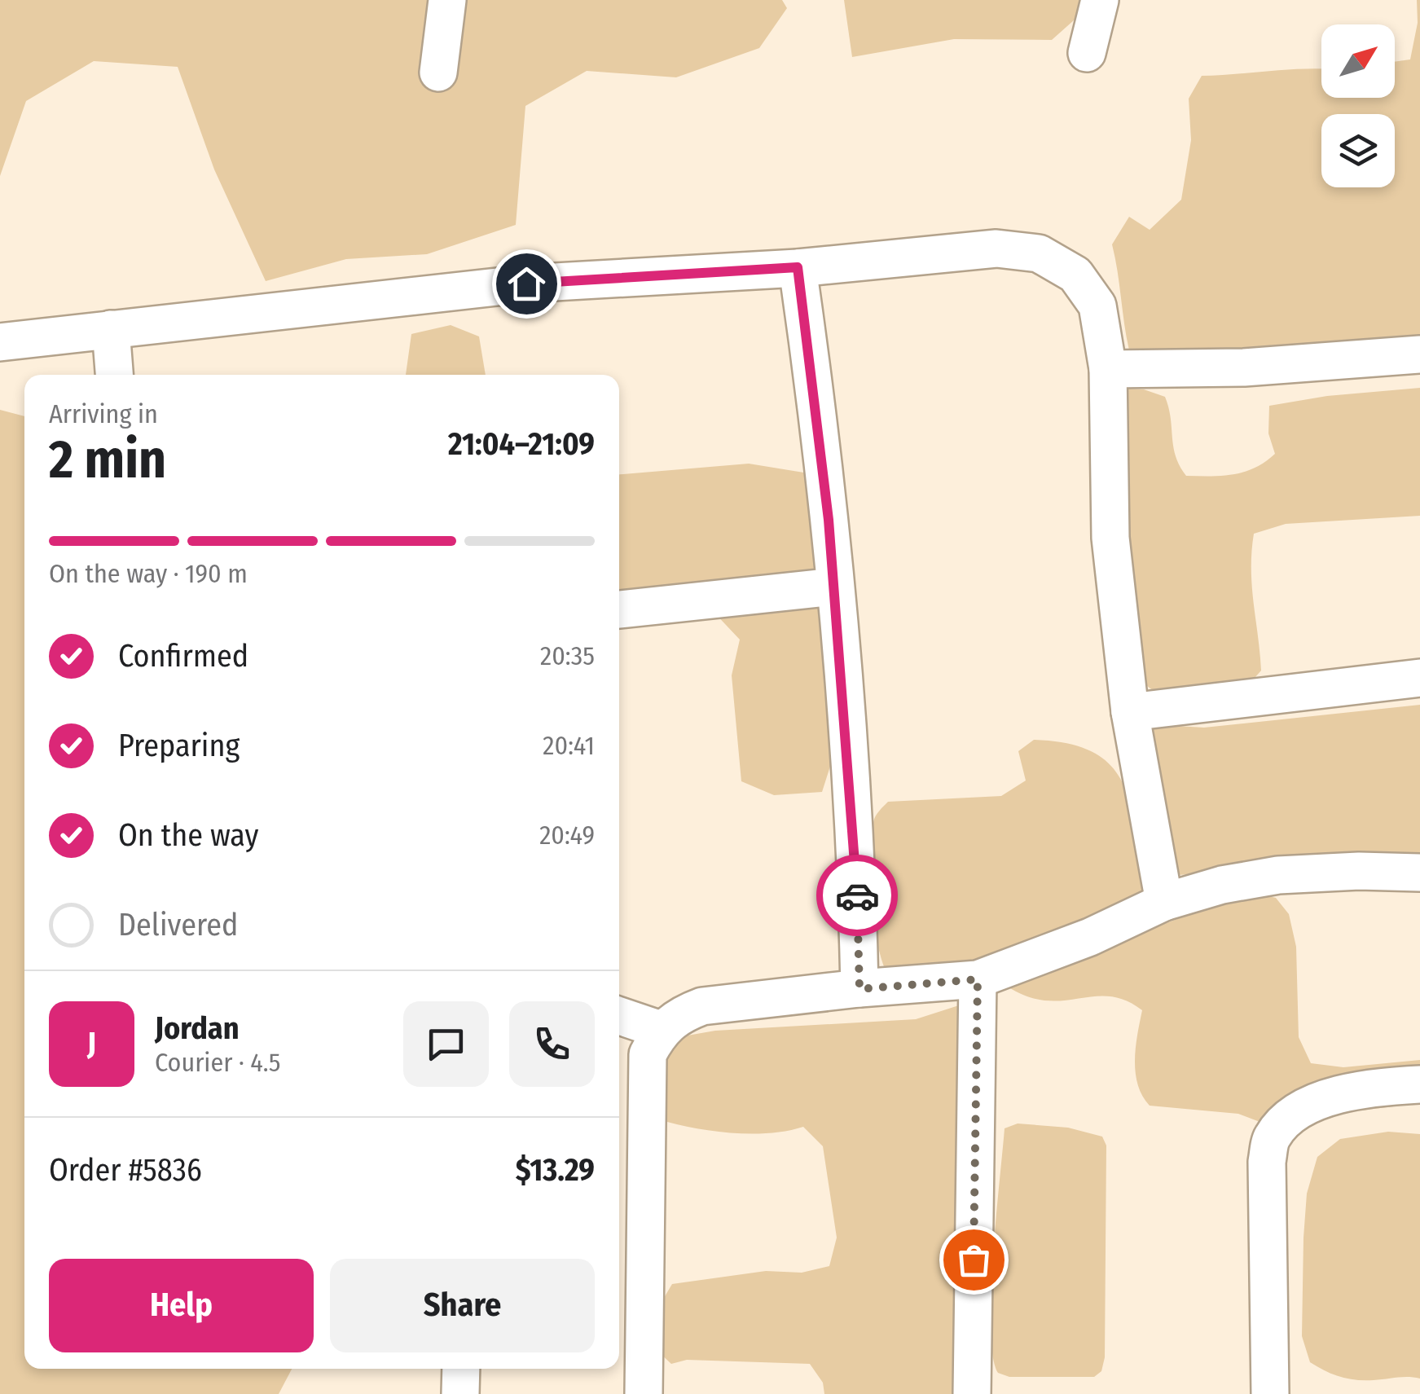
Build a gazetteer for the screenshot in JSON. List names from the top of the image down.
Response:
{
  "north": "top right",
  "page": {
    "heading": ["2 min", "Arriving in", "21:04–21:09"],
    "panel": [
      "Jordan",
      "Courier · 4.5",
      "Order #5836",
      "$13.29"
    ],
    "bar": "On the way · 190 m",
    "list": [
      ["Confirmed", "20:35"],
      ["Preparing", "20:41"],
      ["On the way", "20:49"],
      "Delivered"
    ],
    "round": "J",
    "buttons": ["Help", "Share"]
  }
}
